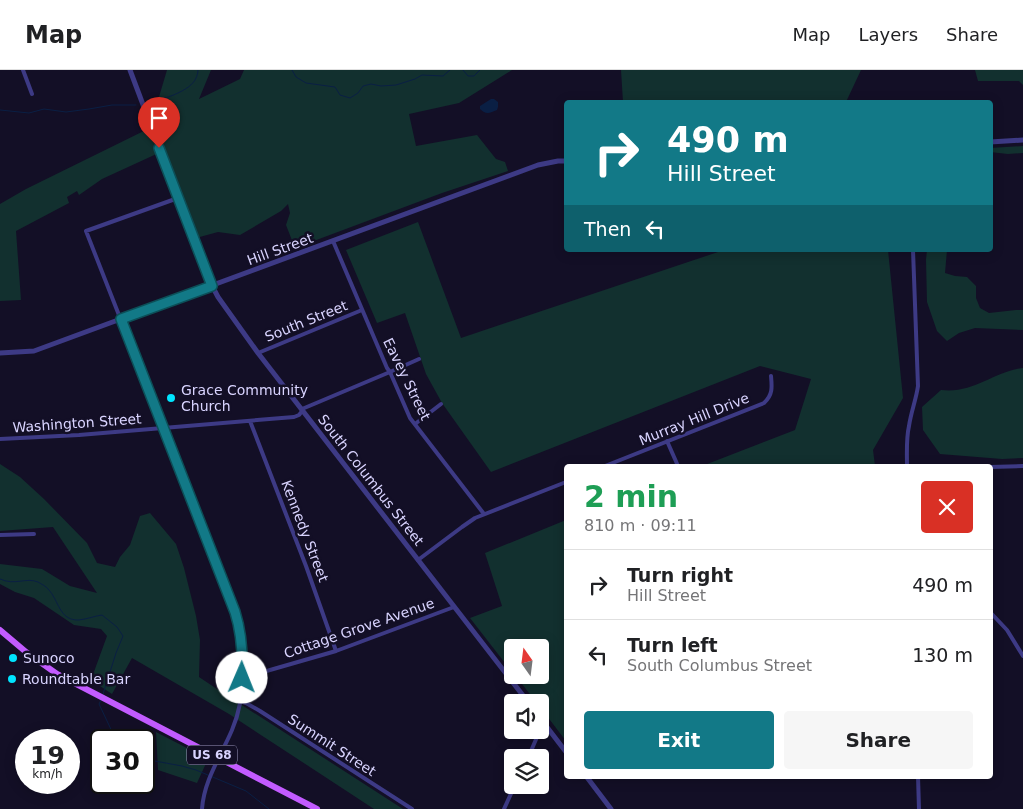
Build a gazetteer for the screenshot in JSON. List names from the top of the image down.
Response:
{
  "streets": {
    "main road": ["US 68"],
    "street": [
      "Hill Street",
      "South Street",
      "Eavey Street",
      "Murray Hill Drive",
      "Washington Street",
      "South Columbus Street",
      "Kennedy Street",
      "Cottage Grove Avenue",
      "Summit Street"
    ]
  },
  "crossings": [
    ["Hill Street", "Eavey Street"],
    ["Hill Street", "South Columbus Street"],
    ["South Street", "Eavey Street"],
    ["South Street", "South Columbus Street"],
    ["Eavey Street", "Washington Street"],
    ["Washington Street", "South Columbus Street"],
    ["Washington Street", "Kennedy Street"],
    ["South Columbus Street", "Cottage Grove Avenue"],
    ["Kennedy Street", "Cottage Grove Avenue"]
  ],
  "places": ["Grace Community Church", "Sunoco", "Roundtable Bar"],
  "north": "top",
  "page": {
    "header": "Map",
    "nav": ["Map", "Layers", "Share"],
    "turn": ["490 m", "Hill Street"],
    "then": "Then",
    "heading": ["2 min", "810 m · 09:11"],
    "list": [
      {
        "name": "Turn right",
        "note": "Hill Street",
        "value": "490 m"
      },
      {
        "name": "Turn left",
        "note": "South Columbus Street",
        "value": "130 m"
      }
    ],
    "buttons": ["Exit", "Share"],
    "speed": "19 km/h",
    "limit": "30"
  }
}
